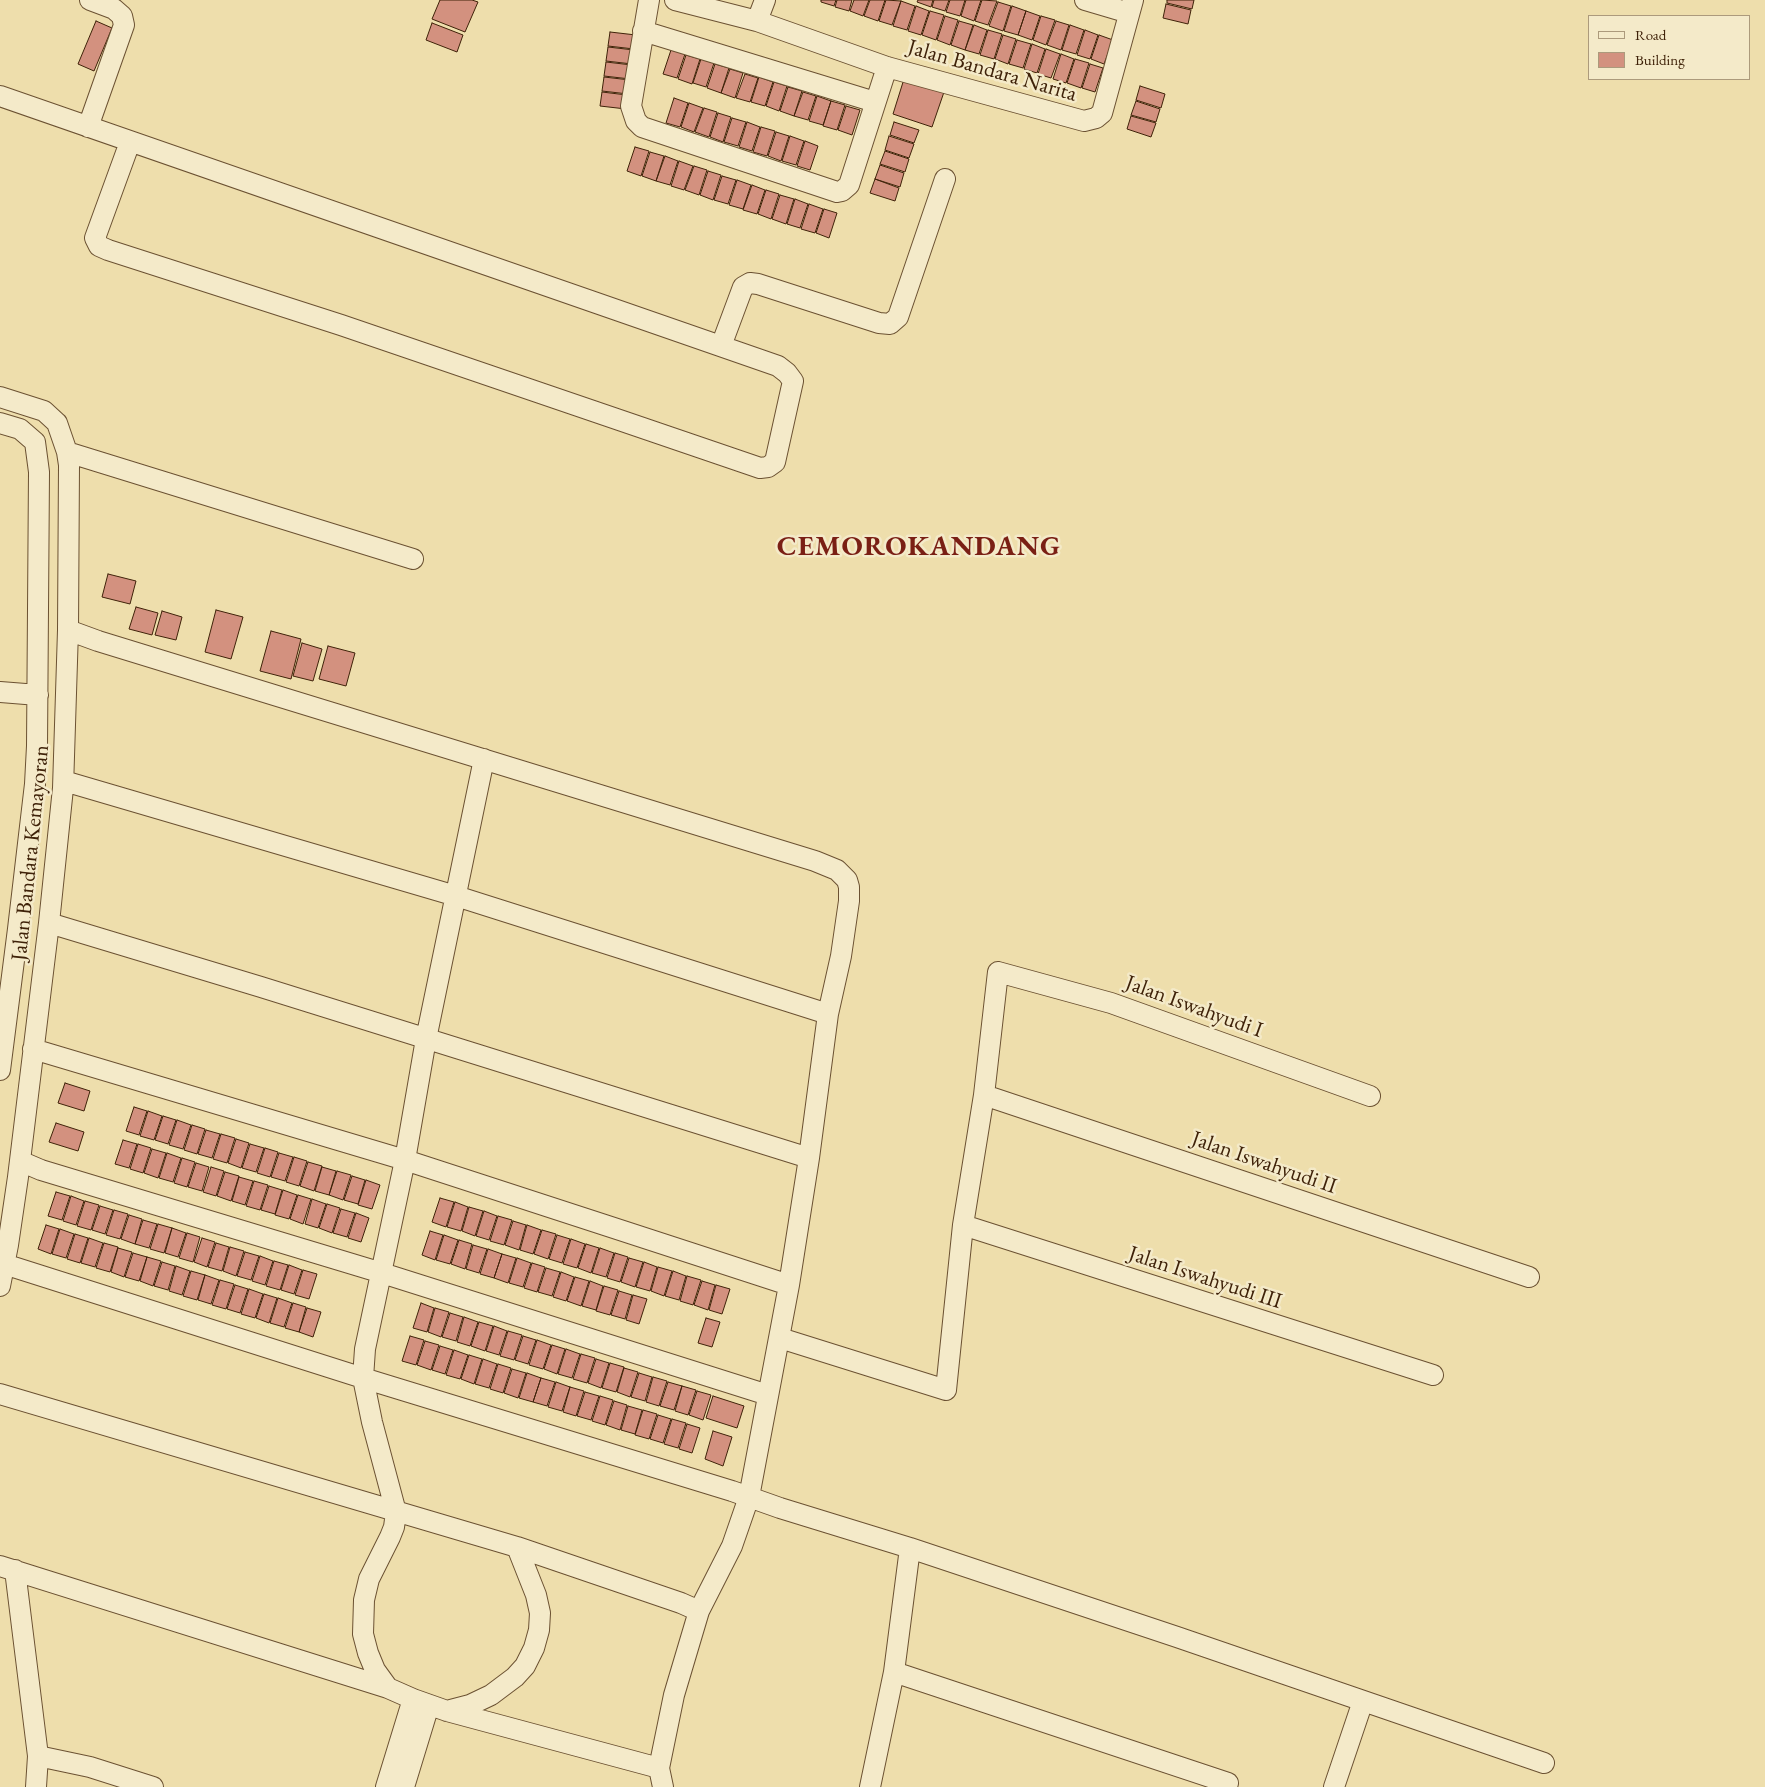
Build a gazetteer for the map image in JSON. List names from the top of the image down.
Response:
{
  "streets": {
    "street": [
      "Jalan Bandara Narita",
      "Jalan Bandara Kemayoran",
      "Jalan Iswahyudi I",
      "Jalan Iswahyudi II",
      "Jalan Iswahyudi III"
    ]
  },
  "crossings": [
    ["Jalan Iswahyudi I", "Jalan Iswahyudi II"]
  ],
  "districts": ["CEMOROKANDANG"],
  "legend": ["Road", "Building"]
}
